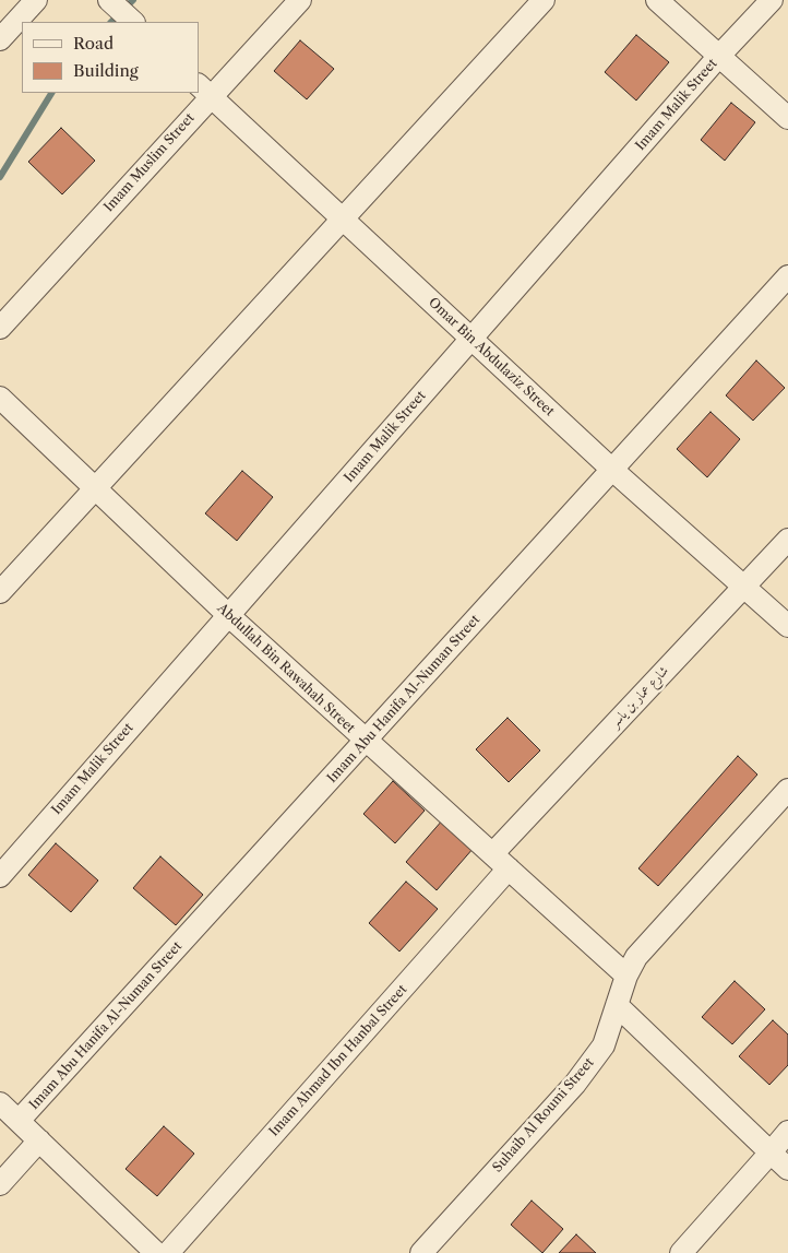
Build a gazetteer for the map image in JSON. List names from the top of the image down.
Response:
{
  "streets": {
    "street": [
      "Imam Malik Street",
      "Imam Muslim Street",
      "Omar Bin Abdulaziz Street",
      "Abdullah Bin Rawahah Street",
      "شارع عمار بن ياسر",
      "Imam Abu Hanifa Al-Numan Street",
      "Imam Ahmad Ibn Hanbal Street",
      "Suhaib Al Roumi Street"
    ]
  },
  "crossings": [
    ["Imam Malik Street", "Omar Bin Abdulaziz Street"],
    ["Imam Malik Street", "Abdullah Bin Rawahah Street"],
    ["Imam Muslim Street", "Omar Bin Abdulaziz Street"],
    ["Omar Bin Abdulaziz Street", "شارع عمار بن ياسر"],
    ["Omar Bin Abdulaziz Street", "Imam Abu Hanifa Al-Numan Street"],
    ["Abdullah Bin Rawahah Street", "شارع عمار بن ياسر"],
    ["Abdullah Bin Rawahah Street", "Imam Abu Hanifa Al-Numan Street"],
    ["Abdullah Bin Rawahah Street", "Imam Ahmad Ibn Hanbal Street"],
    ["Abdullah Bin Rawahah Street", "Suhaib Al Roumi Street"]
  ],
  "legend": ["Road", "Building"]
}
